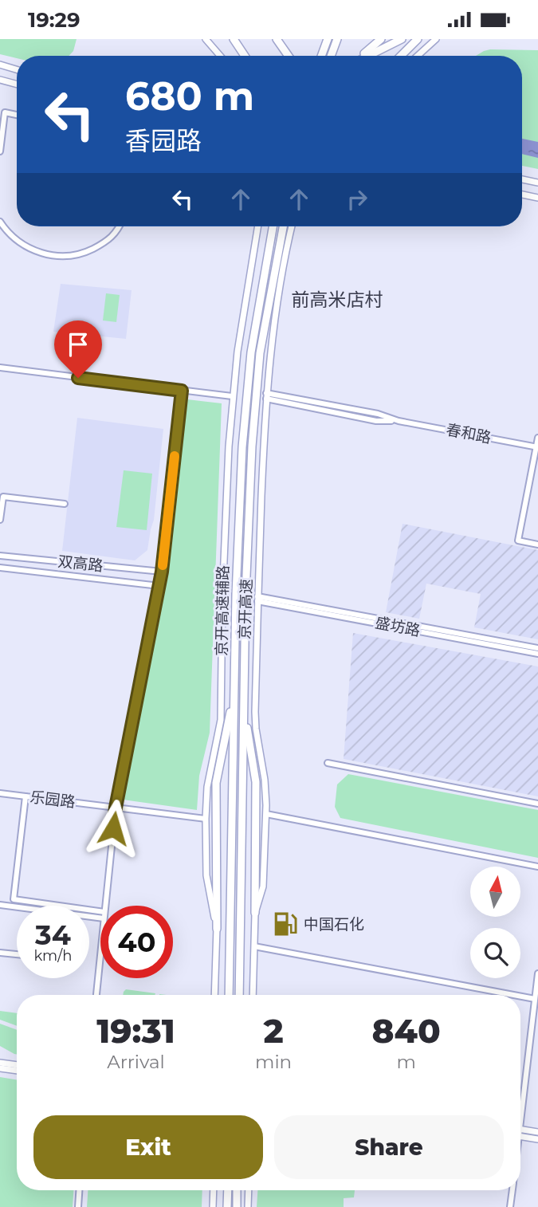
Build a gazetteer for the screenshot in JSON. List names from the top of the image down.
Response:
{
  "streets": {
    "highway": ["京开高速"],
    "main road": ["京开高速辅路"],
    "street": [
      "春和路",
      "双高路",
      "盛坊路",
      "乐园路"
    ]
  },
  "crossings": [
    ["京开高速辅路", "乐园路"]
  ],
  "districts": ["前高米店村"],
  "places": {
    "fuel station": ["中国石化"]
  },
  "north": "top",
  "page": {
    "status": "19:29",
    "turn": ["680 m", "香园路"],
    "speed": "34 km/h",
    "limit": "40",
    "eta": [
      "19:31",
      "Arrival",
      "2",
      "min",
      "840",
      "m"
    ],
    "buttons": ["Exit", "Share"]
  }
}
